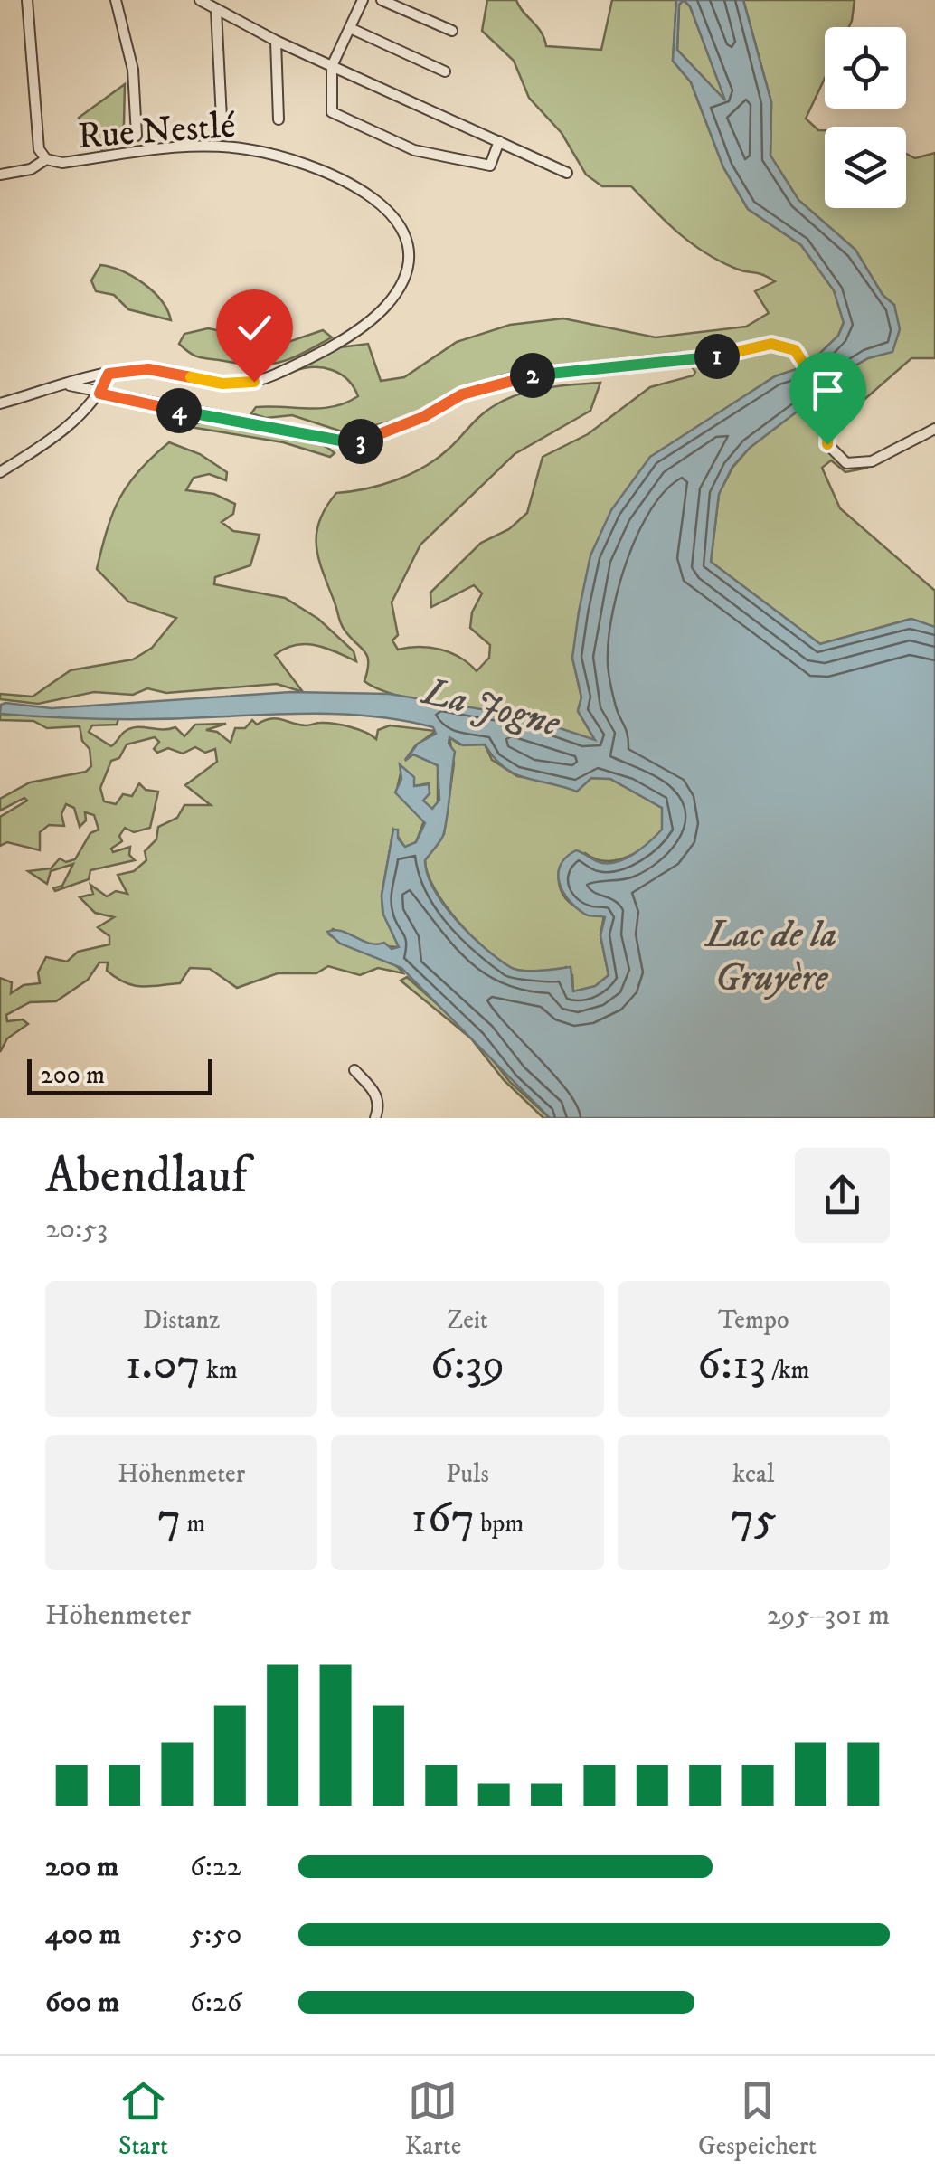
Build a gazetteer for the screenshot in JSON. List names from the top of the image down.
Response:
{
  "streets": {
    "street": ["Rue Nestlé"]
  },
  "water": ["La Jogne", "Lac de la Gruyère"],
  "scale_bar": "200 m",
  "page": {
    "pins": [
      "1",
      "2",
      "4",
      "3"
    ],
    "scale": "200 m",
    "heading": ["Abendlauf", "20:53"],
    "stats": [
      ["Distanz", "1.07 km"],
      ["Zeit", "6:39"],
      ["Tempo", "6:13 /km"],
      ["Höhenmeter", "7 m"],
      ["Puls", "167 bpm"],
      ["kcal", "75"]
    ],
    "chart": ["Höhenmeter", "295–301 m"],
    "list": [
      {
        "name": "200 m",
        "note": "6:22"
      },
      {
        "name": "400 m",
        "note": "5:50"
      },
      {
        "name": "600 m",
        "note": "6:26"
      }
    ],
    "tabs": ["Start", "Karte", "Gespeichert"]
  }
}
